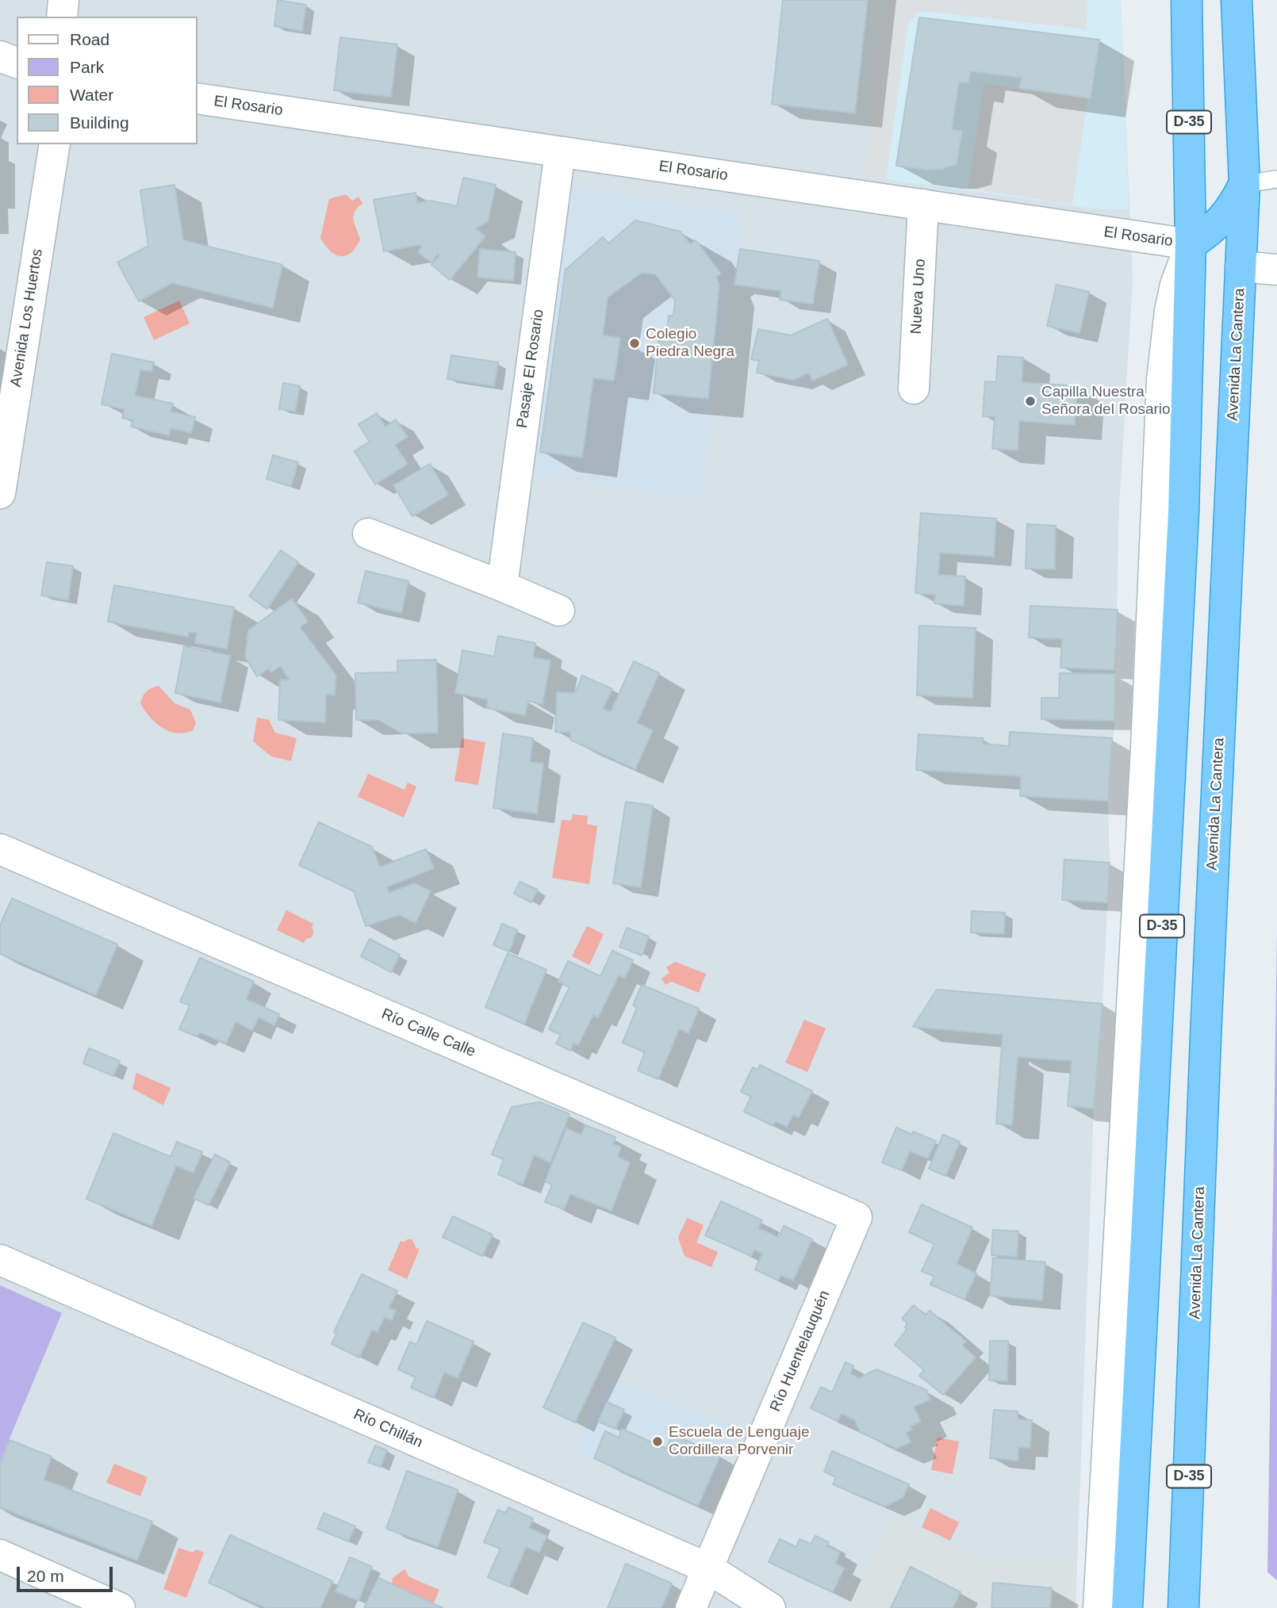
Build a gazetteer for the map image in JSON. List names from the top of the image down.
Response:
{
  "streets": {
    "highway": ["D-35", "Avenida La Cantera"],
    "street": [
      "El Rosario",
      "Nueva Uno",
      "Avenida Los Huertos",
      "Pasaje El Rosario",
      "Río Calle Calle",
      "Río Huentelauquén",
      "Río Chillán"
    ]
  },
  "crossings": [
    ["El Rosario", "D-35"],
    ["El Rosario", "Nueva Uno"],
    ["El Rosario", "Pasaje El Rosario"],
    ["Río Calle Calle", "Río Huentelauquén"],
    ["Río Huentelauquén", "Río Chillán"]
  ],
  "places": ["Colegio Piedra Negra", "Capilla Nuestra Señora del Rosario", "Escuela de Lenguaje Cordillera Porvenir"],
  "legend": [
    "Road",
    "Park",
    "Water",
    "Building"
  ],
  "scale_bar": "20 m"
}
